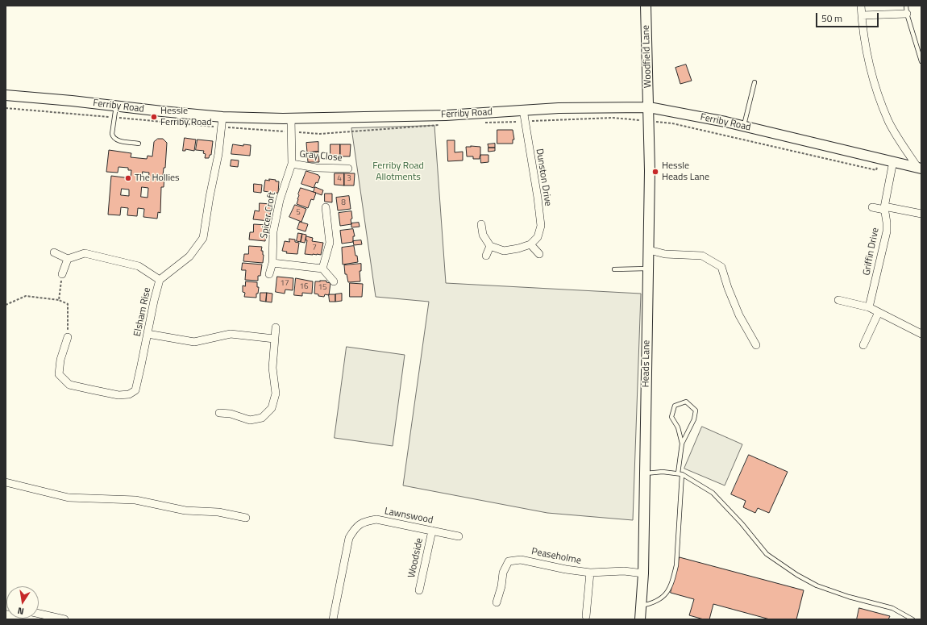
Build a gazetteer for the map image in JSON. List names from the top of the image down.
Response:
{
  "streets": {
    "street": [
      "Woodfield Lane",
      "Ferriby Road",
      "Gray Close",
      "Dunston Drive",
      "Spicer Croft",
      "Griffin Drive",
      "Elsham Rise",
      "Heads Lane",
      "Lawnswood",
      "Peaseholme",
      "Woodside"
    ]
  },
  "crossings": [
    ["Woodfield Lane", "Ferriby Road"],
    ["Woodfield Lane", "Heads Lane"],
    ["Ferriby Road", "Dunston Drive"],
    ["Ferriby Road", "Spicer Croft"],
    ["Ferriby Road", "Griffin Drive"],
    ["Ferriby Road", "Elsham Rise"],
    ["Ferriby Road", "Heads Lane"],
    ["Gray Close", "Spicer Croft"],
    ["Heads Lane", "Peaseholme"],
    ["Lawnswood", "Woodside"]
  ],
  "parks": ["Ferriby Road Allotments"],
  "places": ["Hessle Ferriby Road", "Hessle Heads Lane", "The Hollies"],
  "house_numbers": [
    "4",
    "3",
    "8",
    "5",
    "7",
    "17",
    "16",
    "15"
  ],
  "scale_bar": "50 m",
  "north": "bottom"
}
